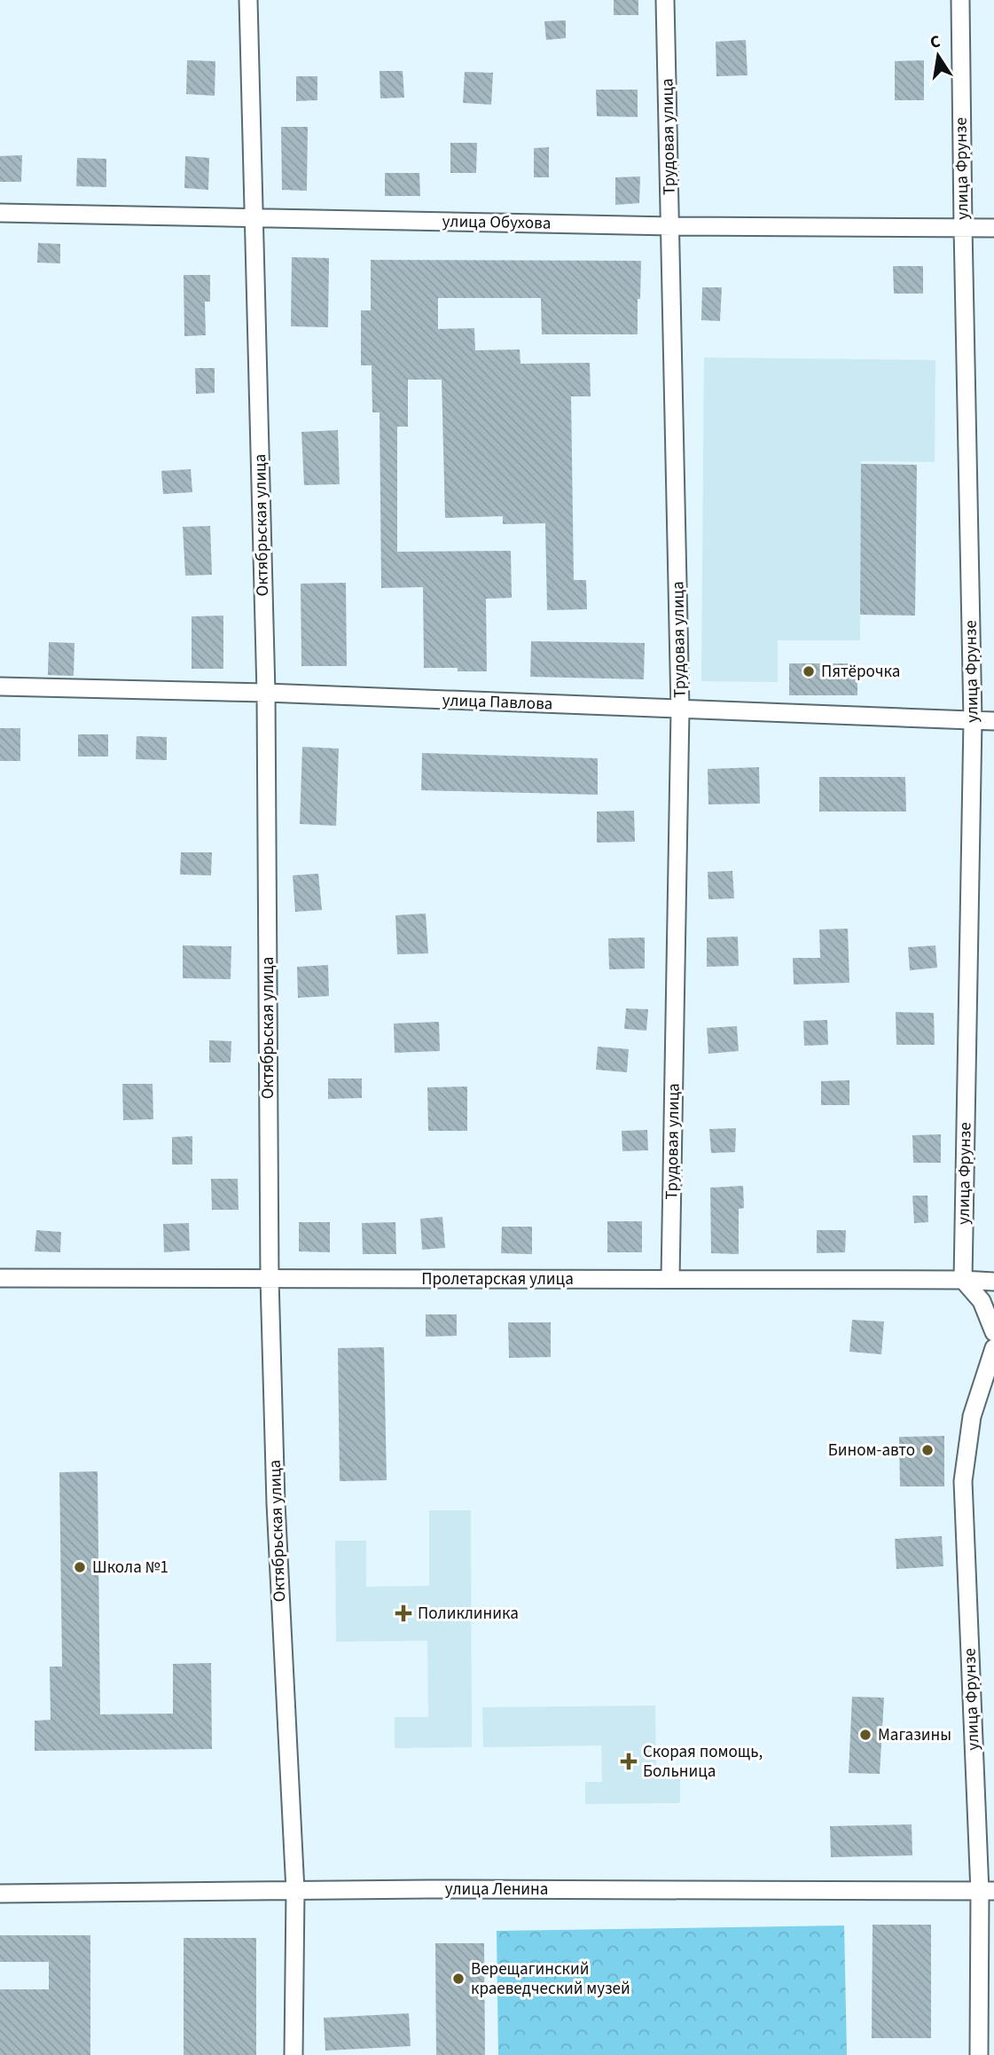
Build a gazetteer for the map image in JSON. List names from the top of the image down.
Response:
{
  "streets": {
    "street": [
      "Трудовая улица",
      "улица Фрунзе",
      "улица Обухова",
      "Октябрьская улица",
      "улица Павлова",
      "Пролетарская улица",
      "улица Ленина"
    ]
  },
  "crossings": [
    ["Трудовая улица", "улица Обухова"],
    ["Трудовая улица", "улица Павлова"],
    ["Трудовая улица", "Пролетарская улица"],
    ["улица Фрунзе", "улица Обухова"],
    ["улица Фрунзе", "улица Павлова"],
    ["улица Фрунзе", "Пролетарская улица"],
    ["улица Фрунзе", "улица Ленина"],
    ["улица Обухова", "Октябрьская улица"],
    ["Октябрьская улица", "улица Павлова"],
    ["Октябрьская улица", "Пролетарская улица"],
    ["Октябрьская улица", "улица Ленина"]
  ],
  "places": {
    "other": [
      "Пятёрочка",
      "Бином-авто",
      "Школа №1",
      "Магазины",
      "Верещагинский краеведческий музей"
    ],
    "health": ["Поликлиника", "Скорая помощь, Больница"]
  },
  "north": "top"
}
